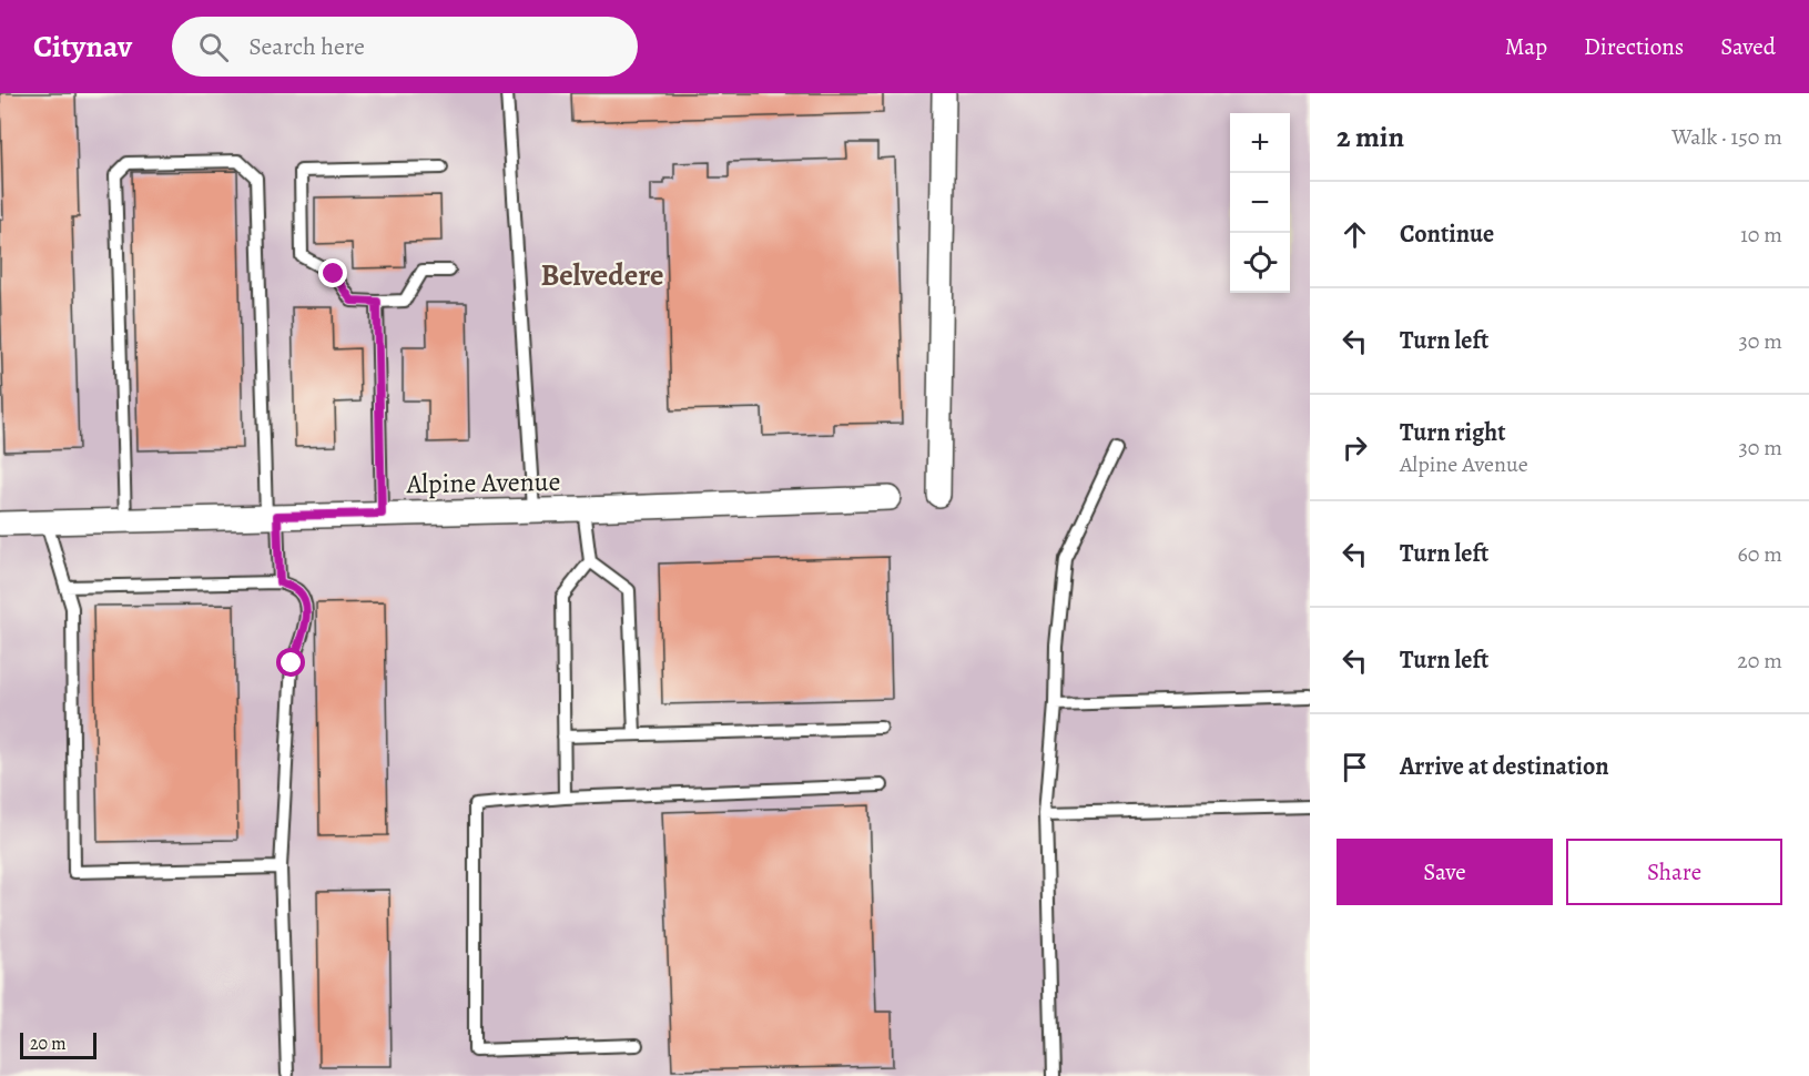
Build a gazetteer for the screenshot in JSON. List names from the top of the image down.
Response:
{
  "streets": {
    "street": ["Alpine Avenue"]
  },
  "districts": ["Belvedere"],
  "scale_bar": "20 m",
  "page": {
    "header": "Citynav",
    "search": "Search here",
    "nav": ["Map", "Directions", "Saved"],
    "heading": ["2 min", "Walk · 150 m"],
    "map_buttons": ["+", "−"],
    "list": [
      ["Continue", "10 m"],
      ["Turn left", "30 m"],
      ["Turn right", "Alpine Avenue", "30 m"],
      ["Turn left", "60 m"],
      ["Turn left", "20 m"],
      "Arrive at destination"
    ],
    "buttons": ["Save", "Share"],
    "scale": "20 m"
  }
}
